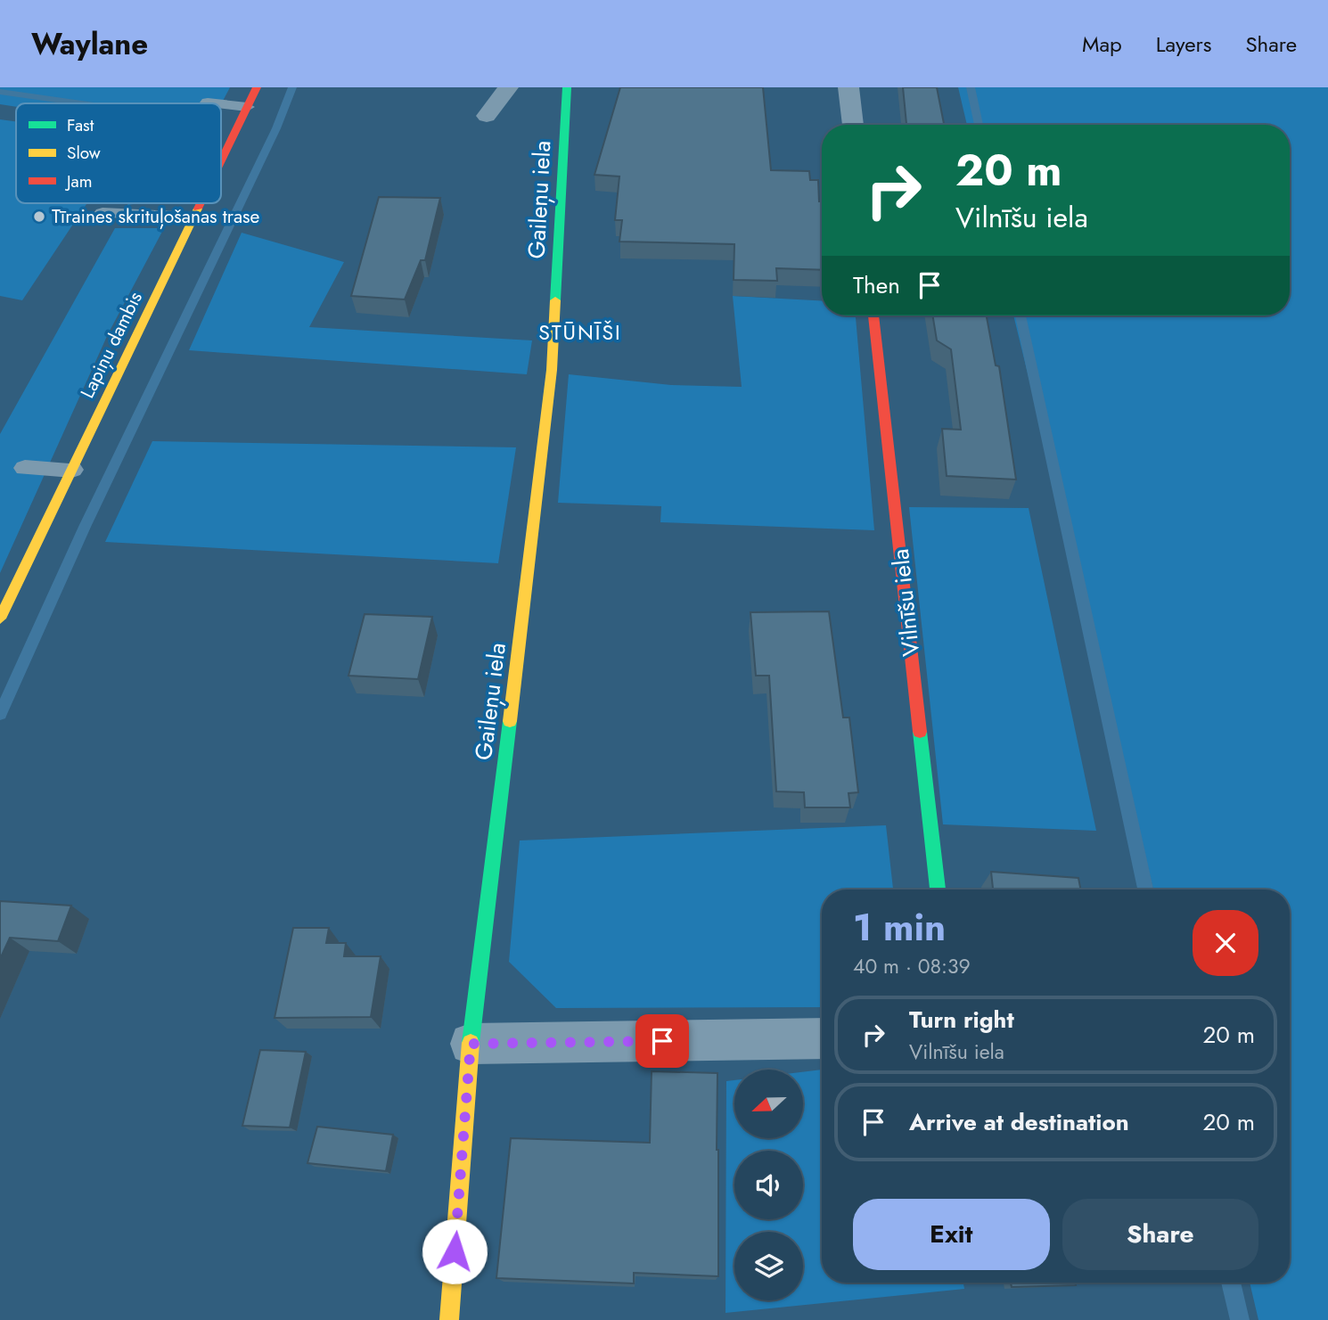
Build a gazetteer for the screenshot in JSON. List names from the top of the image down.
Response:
{
  "streets": {
    "street": ["Gaileņu iela", "Lapiņu dambis", "Vilnīšu iela"]
  },
  "districts": ["STŪNĪŠI"],
  "places": ["Tīraines skrituļošanas trase"],
  "legend": ["Fast", "Slow", "Jam"],
  "north": "left",
  "page": {
    "header": "Waylane",
    "nav": ["Map", "Layers", "Share"],
    "turn": ["20 m", "Vilnīšu iela"],
    "then": "Then",
    "heading": ["1 min", "40 m · 08:39"],
    "list": [
      {
        "name": "Turn right",
        "note": "Vilnīšu iela",
        "value": "20 m"
      },
      {
        "name": "Arrive at destination",
        "value": "20 m"
      }
    ],
    "buttons": ["Exit", "Share"]
  }
}
